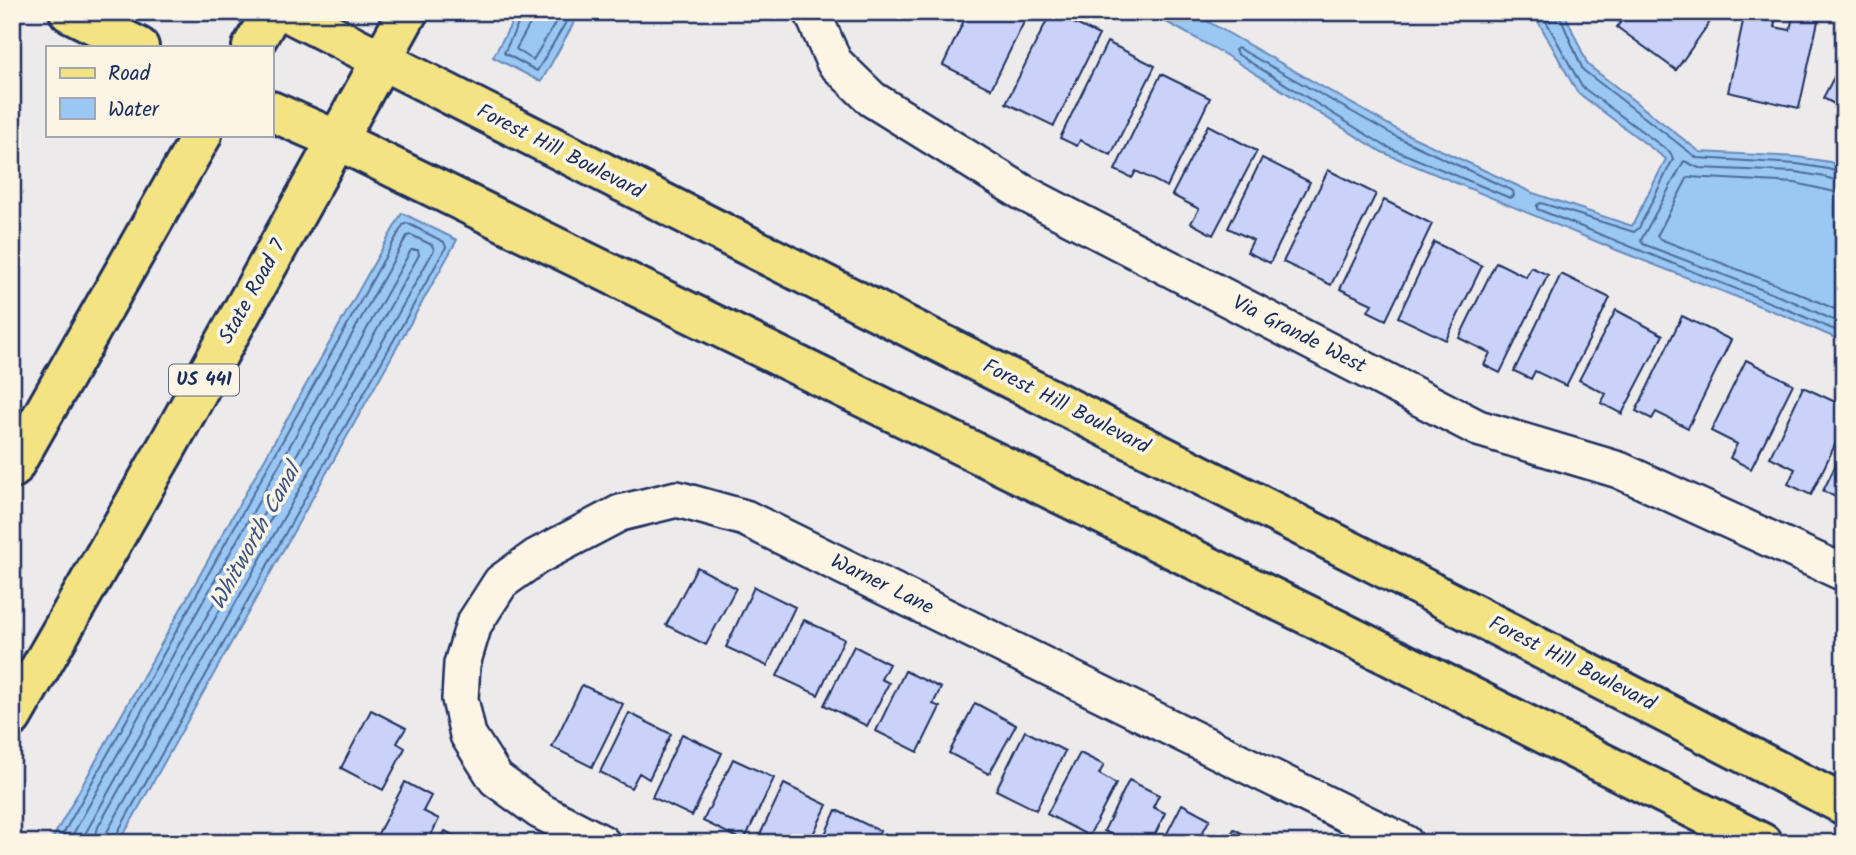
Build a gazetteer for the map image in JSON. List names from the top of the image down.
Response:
{
  "streets": {
    "main road": ["Forest Hill Boulevard", "State Road 7", "US 441"],
    "street": ["Via Grande West", "Warner Lane"]
  },
  "crossings": [
    ["Forest Hill Boulevard", "State Road 7"]
  ],
  "water": ["Whitworth Canal"],
  "legend": ["Road", "Water"]
}
